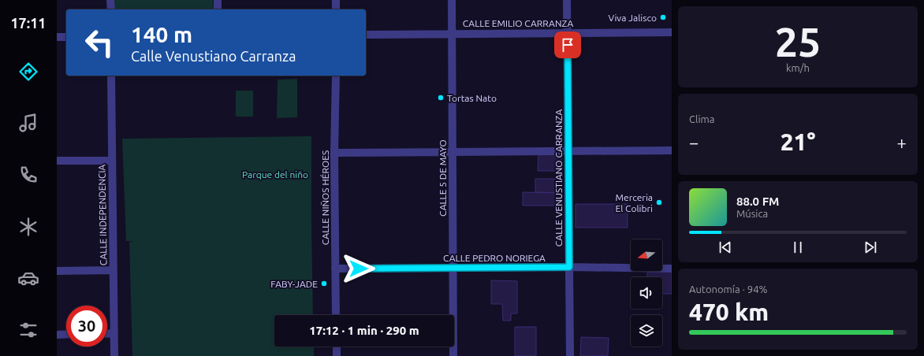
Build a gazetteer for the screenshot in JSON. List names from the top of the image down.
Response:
{
  "streets": {
    "street": [
      "CALLE EMILIO CARRANZA",
      "CALLE 5 DE MAYO",
      "CALLE VENUSTIANO CARRANZA",
      "CALLE NIÑOS HÉROES",
      "CALLE INDEPENDENCIA",
      "CALLE PEDRO NORIEGA"
    ]
  },
  "crossings": [
    ["CALLE EMILIO CARRANZA", "CALLE 5 DE MAYO"],
    ["CALLE EMILIO CARRANZA", "CALLE VENUSTIANO CARRANZA"],
    ["CALLE 5 DE MAYO", "CALLE PEDRO NORIEGA"],
    ["CALLE VENUSTIANO CARRANZA", "CALLE PEDRO NORIEGA"],
    ["CALLE NIÑOS HÉROES", "CALLE PEDRO NORIEGA"]
  ],
  "parks": ["Parque del niño"],
  "places": [
    "Viva Jalisco",
    "Tortas Nato",
    "Merceria El Colibri",
    "FABY-JADE"
  ],
  "north": "left",
  "page": {
    "tabs": "17:11",
    "tile": [
      ["25", "km/h"],
      "Clima",
      ["Autonomía · 94%", "470 km"]
    ],
    "turn": ["140 m", "Calle Venustiano Carranza"],
    "heat": ["−", "21°", "+"],
    "song": ["88.0 FM", "Música"],
    "limit": "30",
    "trip": "17:12 · 1 min · 290 m"
  }
}
